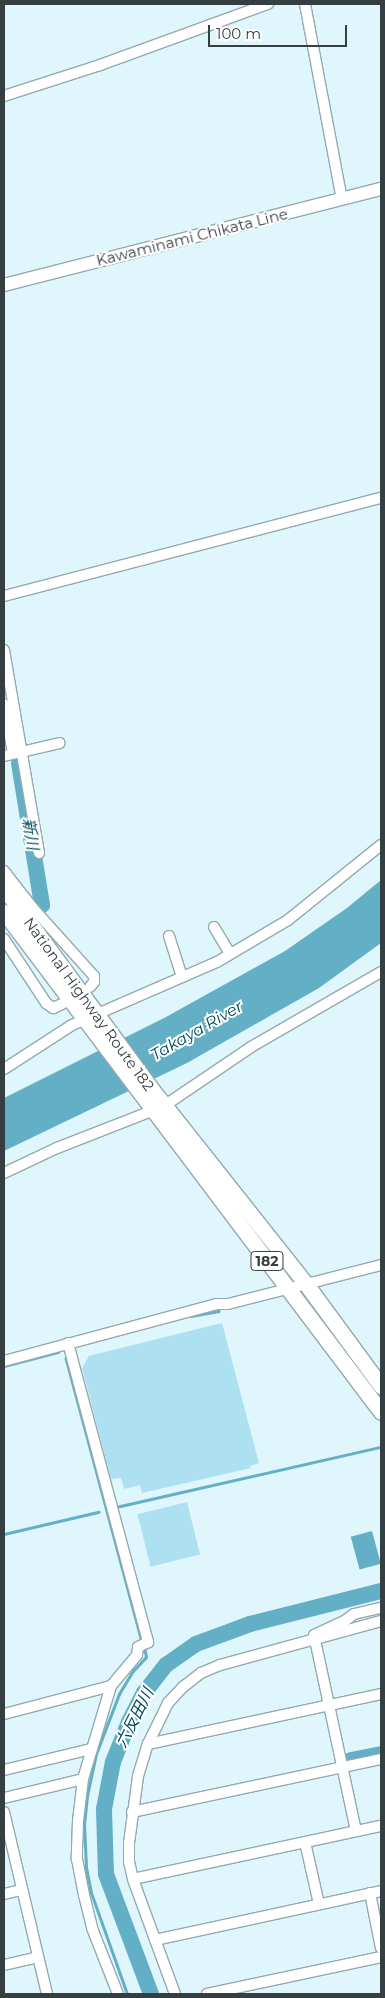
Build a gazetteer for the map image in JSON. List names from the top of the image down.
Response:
{
  "streets": {
    "highway": ["National Highway Route 182", "182"],
    "main road": ["Kawaminami Chikata Line"]
  },
  "water": ["新川", "Takaya River", "六反田川"],
  "scale_bar": "100 m"
}
